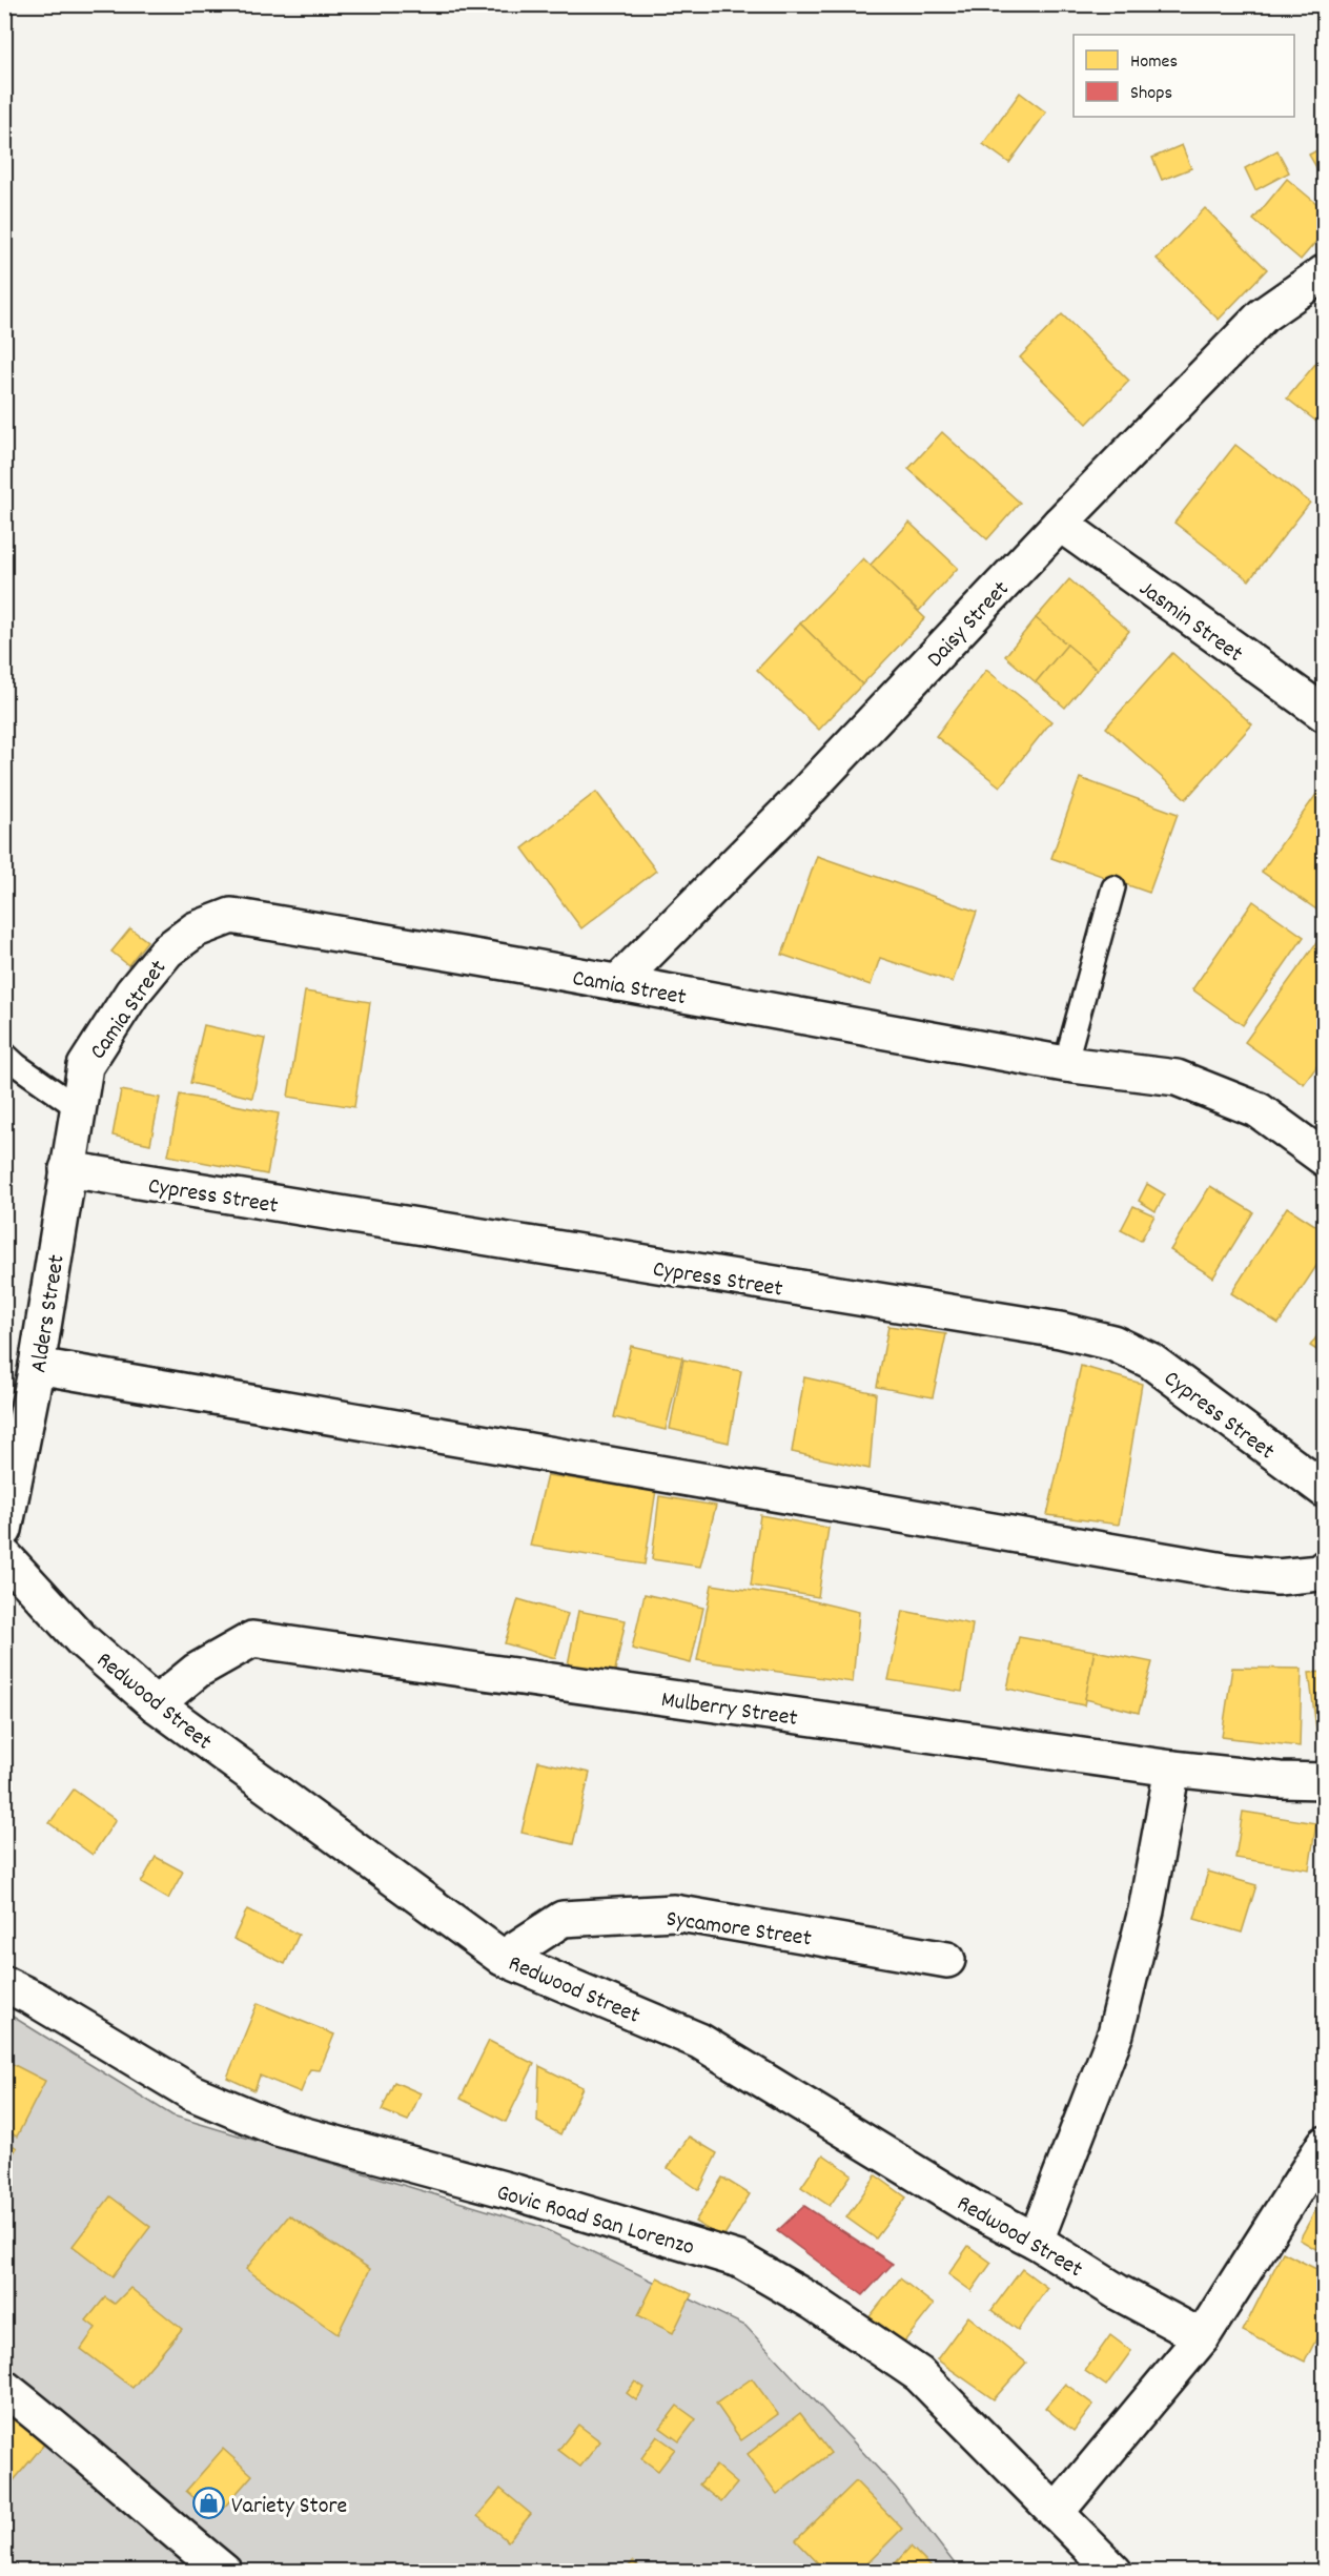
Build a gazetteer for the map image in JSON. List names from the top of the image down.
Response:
{
  "streets": {
    "street": [
      "Jasmin Street",
      "Daisy Street",
      "Camia Street",
      "Cypress Street",
      "Alders Street",
      "Redwood Street",
      "Mulberry Street",
      "Sycamore Street",
      "Govic Road San Lorenzo"
    ]
  },
  "crossings": [
    ["Jasmin Street", "Daisy Street"],
    ["Daisy Street", "Camia Street"],
    ["Camia Street", "Cypress Street"],
    ["Camia Street", "Alders Street"],
    ["Cypress Street", "Alders Street"],
    ["Redwood Street", "Mulberry Street"],
    ["Redwood Street", "Sycamore Street"]
  ],
  "places": {
    "shop": ["Variety Store"]
  },
  "legend": ["Homes", "Shops"]
}
